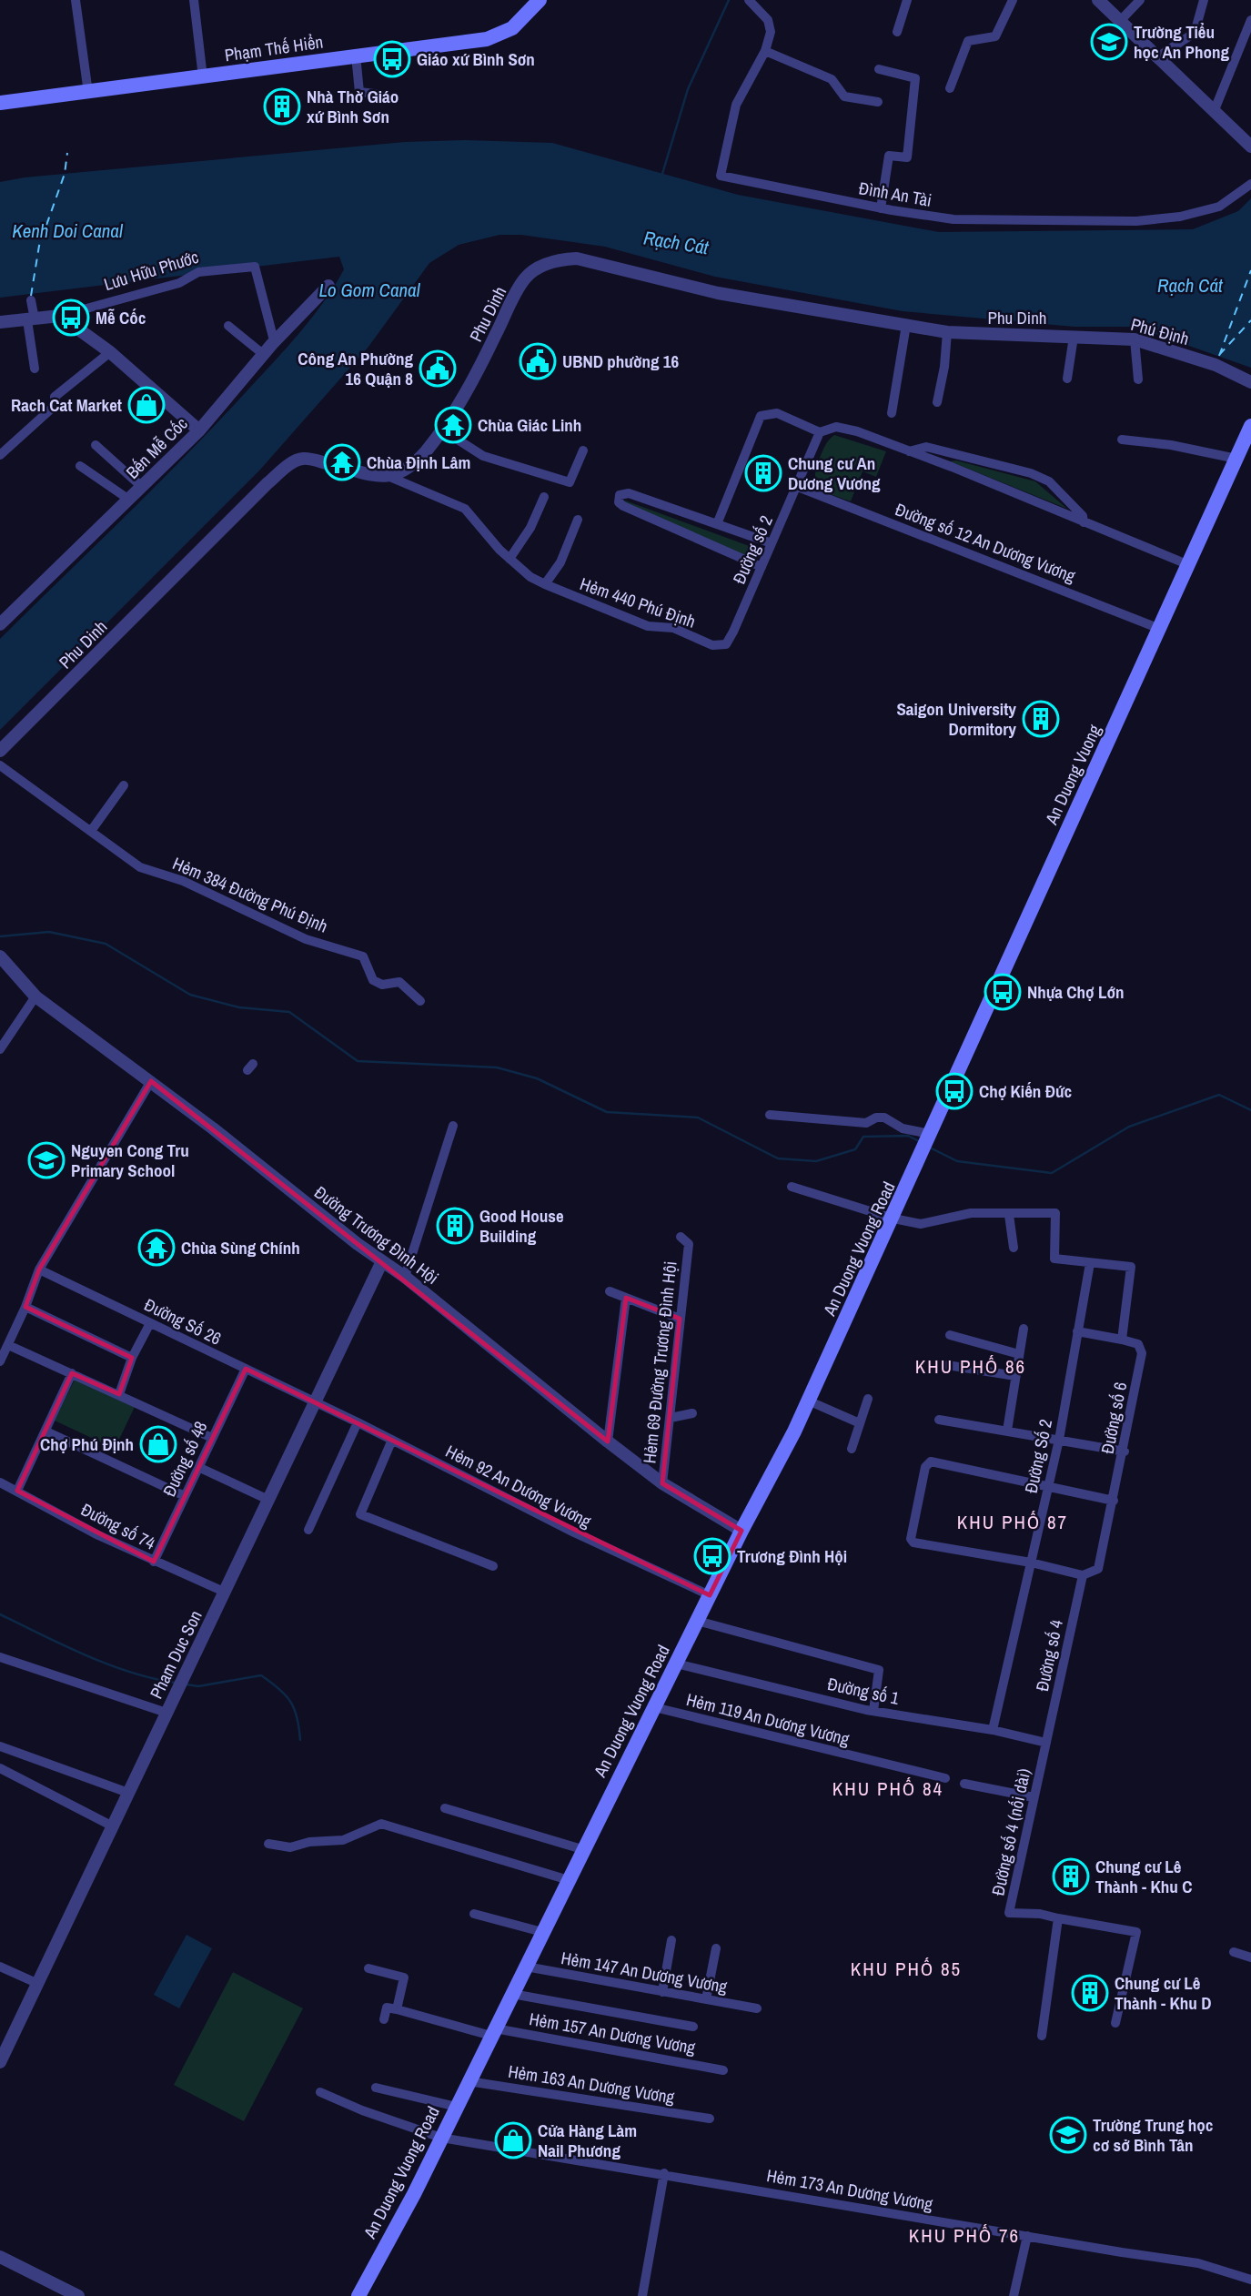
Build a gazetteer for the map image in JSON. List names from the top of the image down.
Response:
{
  "streets": {
    "main road": ["Phạm Thế Hiển", "An Duong Vuong", "An Duong Vuong Road"],
    "street": [
      "Đình An Tài",
      "Lưu Hữu Phước",
      "Phu Dinh",
      "Phú Định",
      "Bến Mễ Cốc",
      "Đường số 12 An Dương Vương",
      "Đường số 2",
      "Hẻm 440 Phú Định",
      "Hẻm 384 Đường Phú Định",
      "Đường Trương Đình Hội",
      "Đường Số 26",
      "Hẻm 69 Đường Trương Đình Hội",
      "Đường số 6",
      "Đường Số 2",
      "Đường số 48",
      "Hẻm 92 An Dương Vương",
      "Đường số 74",
      "Pham Duc Son",
      "Đường số 4",
      "Đường số 1",
      "Hẻm 119 An Dương Vương",
      "Đường số 4 (nối dài)",
      "Hẻm 147 An Dương Vương",
      "Hẻm 157 An Dương Vương",
      "Hẻm 163 An Dương Vương",
      "Hẻm 173 An Dương Vương"
    ]
  },
  "crossings": [
    ["Lưu Hữu Phước", "Bến Mễ Cốc"],
    ["Phu Dinh", "Phú Định"],
    ["Phu Dinh", "Hẻm 440 Phú Định"],
    ["Đường số 12 An Dương Vương", "Đường số 2"],
    ["Đường số 12 An Dương Vương", "An Duong Vuong"],
    ["Đường số 2", "Hẻm 440 Phú Định"],
    ["An Duong Vuong", "An Duong Vuong Road"],
    ["Đường Trương Đình Hội", "An Duong Vuong Road"],
    ["Đường Trương Đình Hội", "Hẻm 69 Đường Trương Đình Hội"],
    ["Đường Trương Đình Hội", "Pham Duc Son"],
    ["An Duong Vuong Road", "Hẻm 92 An Dương Vương"],
    ["An Duong Vuong Road", "Đường số 1"],
    ["An Duong Vuong Road", "Hẻm 119 An Dương Vương"],
    ["An Duong Vuong Road", "Hẻm 147 An Dương Vương"],
    ["An Duong Vuong Road", "Hẻm 157 An Dương Vương"],
    ["An Duong Vuong Road", "Hẻm 163 An Dương Vương"],
    ["An Duong Vuong Road", "Hẻm 173 An Dương Vương"],
    ["Đường Số 26", "Đường số 48"],
    ["Đường Số 26", "Hẻm 92 An Dương Vương"],
    ["Đường Số 26", "Pham Duc Son"],
    ["Đường số 6", "Đường số 4"],
    ["Đường Số 2", "Đường số 1"],
    ["Đường số 48", "Đường số 74"],
    ["Đường số 48", "Pham Duc Son"],
    ["Hẻm 92 An Dương Vương", "Pham Duc Son"],
    ["Đường số 74", "Pham Duc Son"],
    ["Đường số 4", "Đường số 1"],
    ["Đường số 4", "Đường số 4 (nối dài)"],
    ["Đường số 1", "Đường số 4 (nối dài)"]
  ],
  "districts": [
    "KHU PHỐ 86",
    "KHU PHỐ 87",
    "KHU PHỐ 84",
    "KHU PHỐ 85",
    "KHU PHỐ 76"
  ],
  "water": ["Kenh Doi Canal", "Rạch Cát", "Lo Gom Canal"],
  "places": {
    "school or university": ["Trường Tiểu học An Phong", "Nguyen Cong Tru Primary School", "Trường Trung học cơ sở Bình Tân"],
    "bus stop": [
      "Giáo xứ Bình Sơn",
      "Mễ Cốc",
      "Nhựa Chợ Lớn",
      "Chợ Kiến Đức",
      "Trương Đình Hội"
    ],
    "building": [
      "Nhà Thờ Giáo xứ Bình Sơn",
      "Chung cư An Dương Vương",
      "Saigon University Dormitory",
      "Good House Building",
      "Chung cư Lê Thành - Khu C",
      "Chung cư Lê Thành - Khu D"
    ],
    "public building": ["UBND phường 16", "Công An Phường 16 Quận 8"],
    "shop": ["Rach Cat Market", "Chợ Phú Định", "Cửa Hàng Làm Nail Phương"],
    "temple": ["Chùa Giác Linh", "Chùa Định Lâm", "Chùa Sùng Chính"]
  }
}
